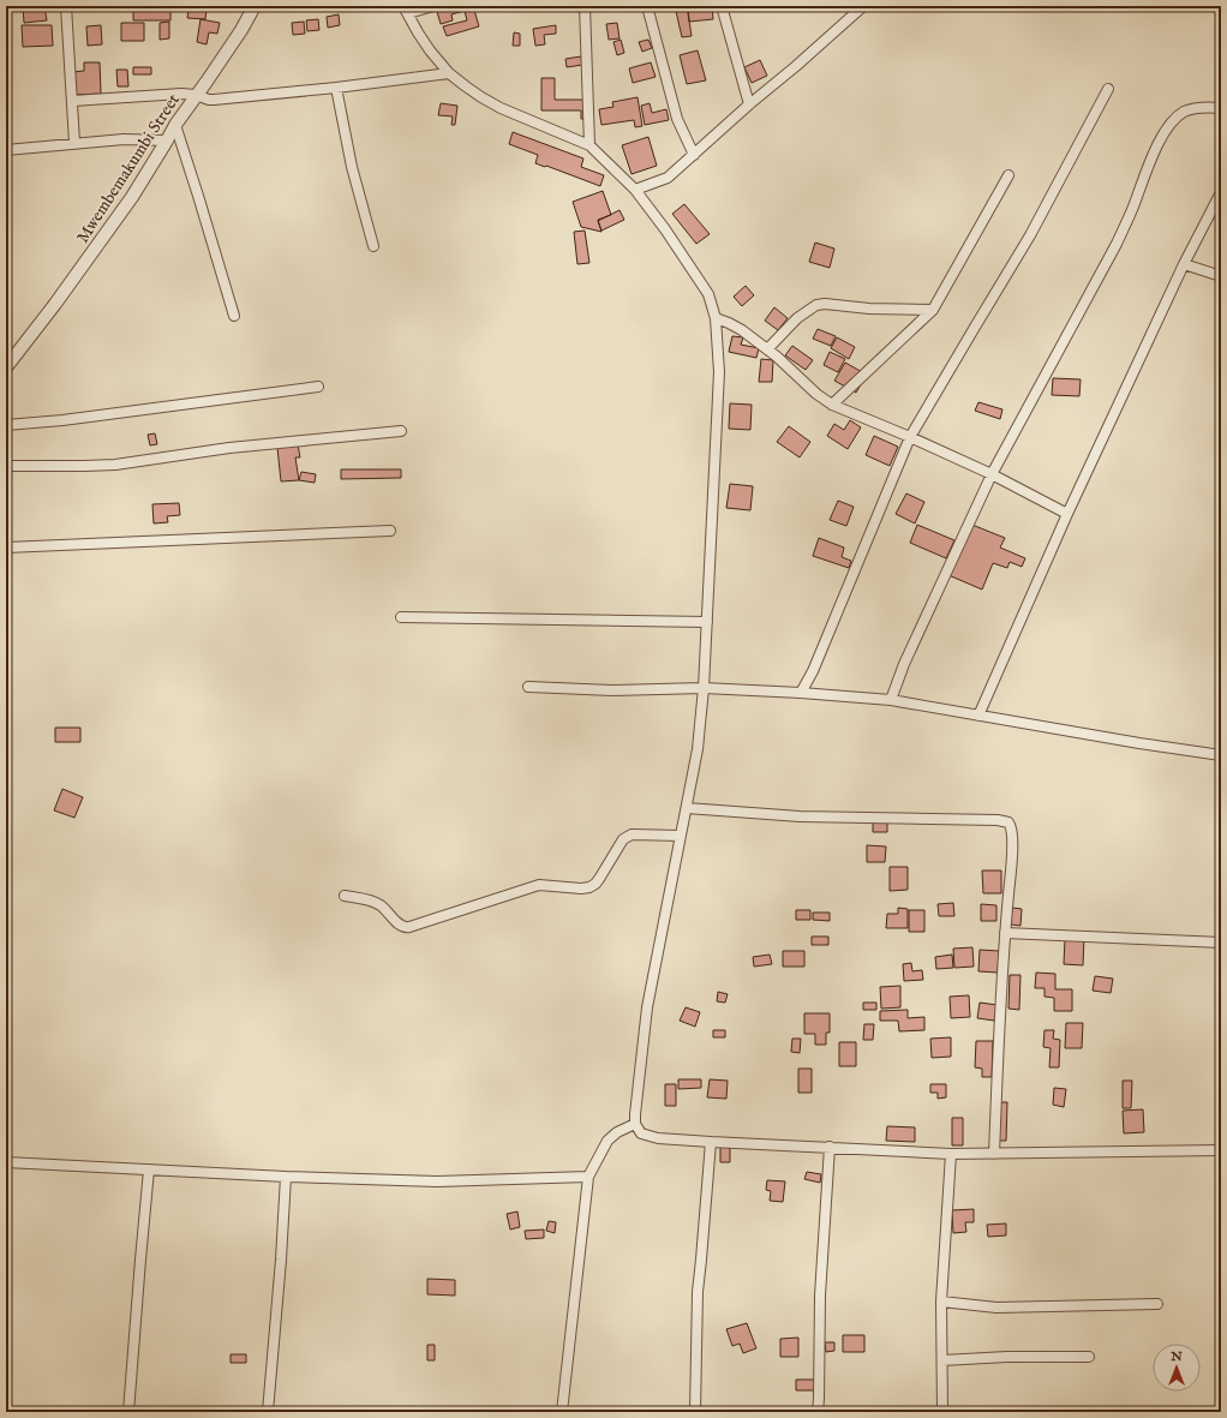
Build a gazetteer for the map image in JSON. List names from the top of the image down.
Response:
{
  "streets": {
    "street": ["Mwembemakumbi Street"]
  },
  "north": "top"
}
